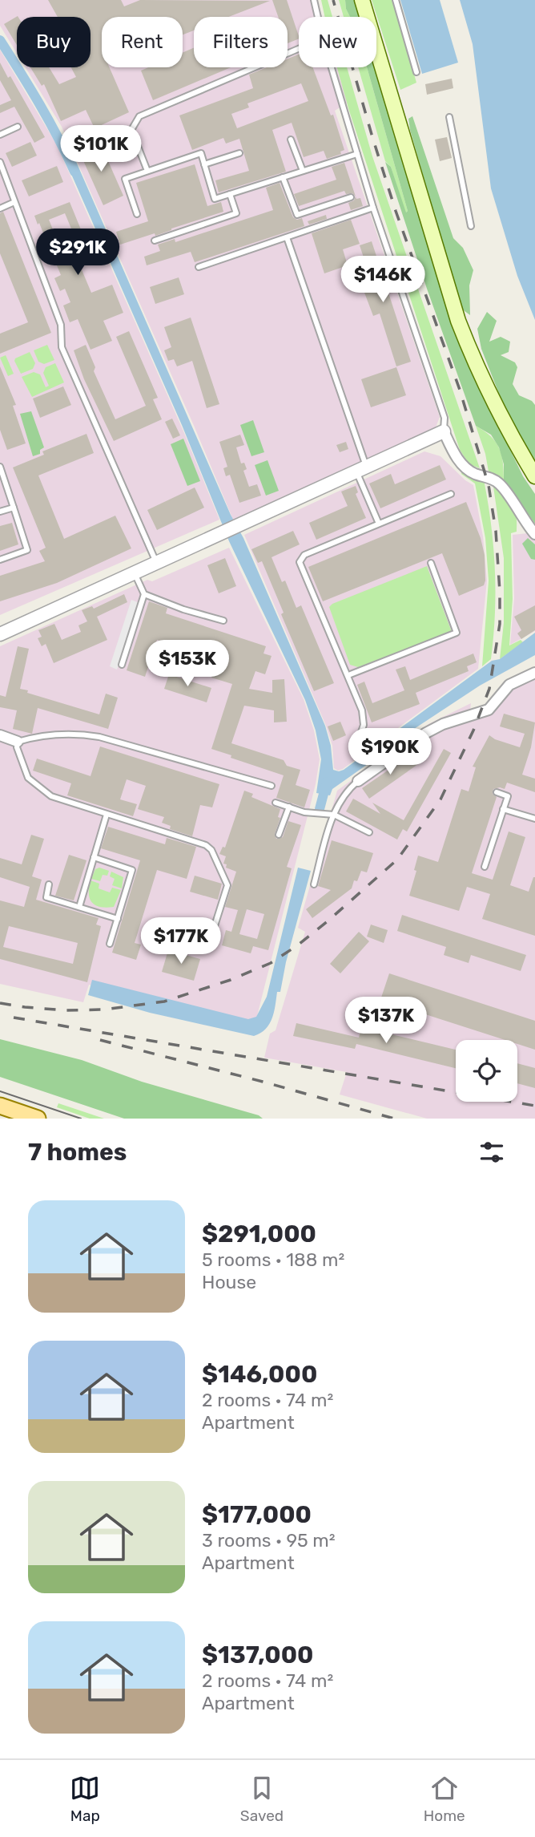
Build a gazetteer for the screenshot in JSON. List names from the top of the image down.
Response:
{
  "page": {
    "chip": [
      "Buy",
      "Rent",
      "Filters",
      "New"
    ],
    "price": [
      "$101K",
      "$291K",
      "$146K",
      "$153K",
      "$190K",
      "$177K",
      "$137K"
    ],
    "heading": "7 homes",
    "list": [
      {
        "name": "$291,000",
        "note": "5 rooms · 188 m² · House"
      },
      {
        "name": "$146,000",
        "note": "2 rooms · 74 m² · Apartment"
      },
      {
        "name": "$177,000",
        "note": "3 rooms · 95 m² · Apartment"
      },
      {
        "name": "$137,000",
        "note": "2 rooms · 74 m² · Apartment"
      }
    ],
    "tabs": ["Map", "Saved", "Home"]
  }
}
